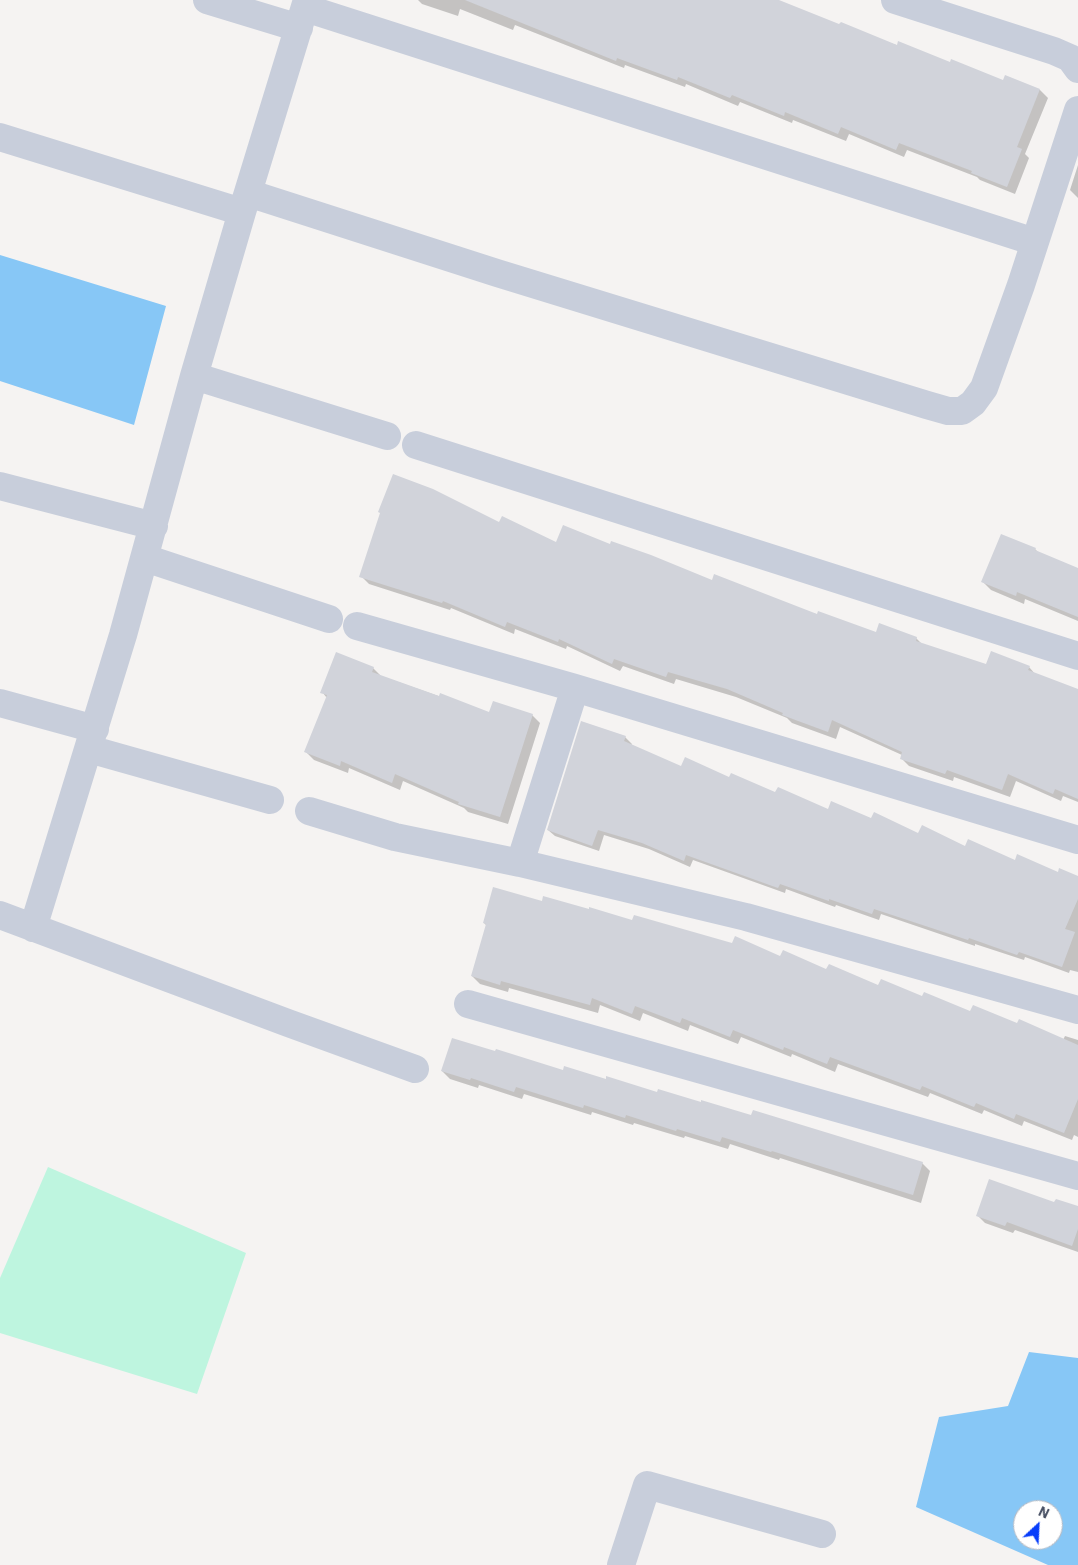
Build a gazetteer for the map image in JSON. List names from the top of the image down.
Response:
{
  "north": "top right"
}
